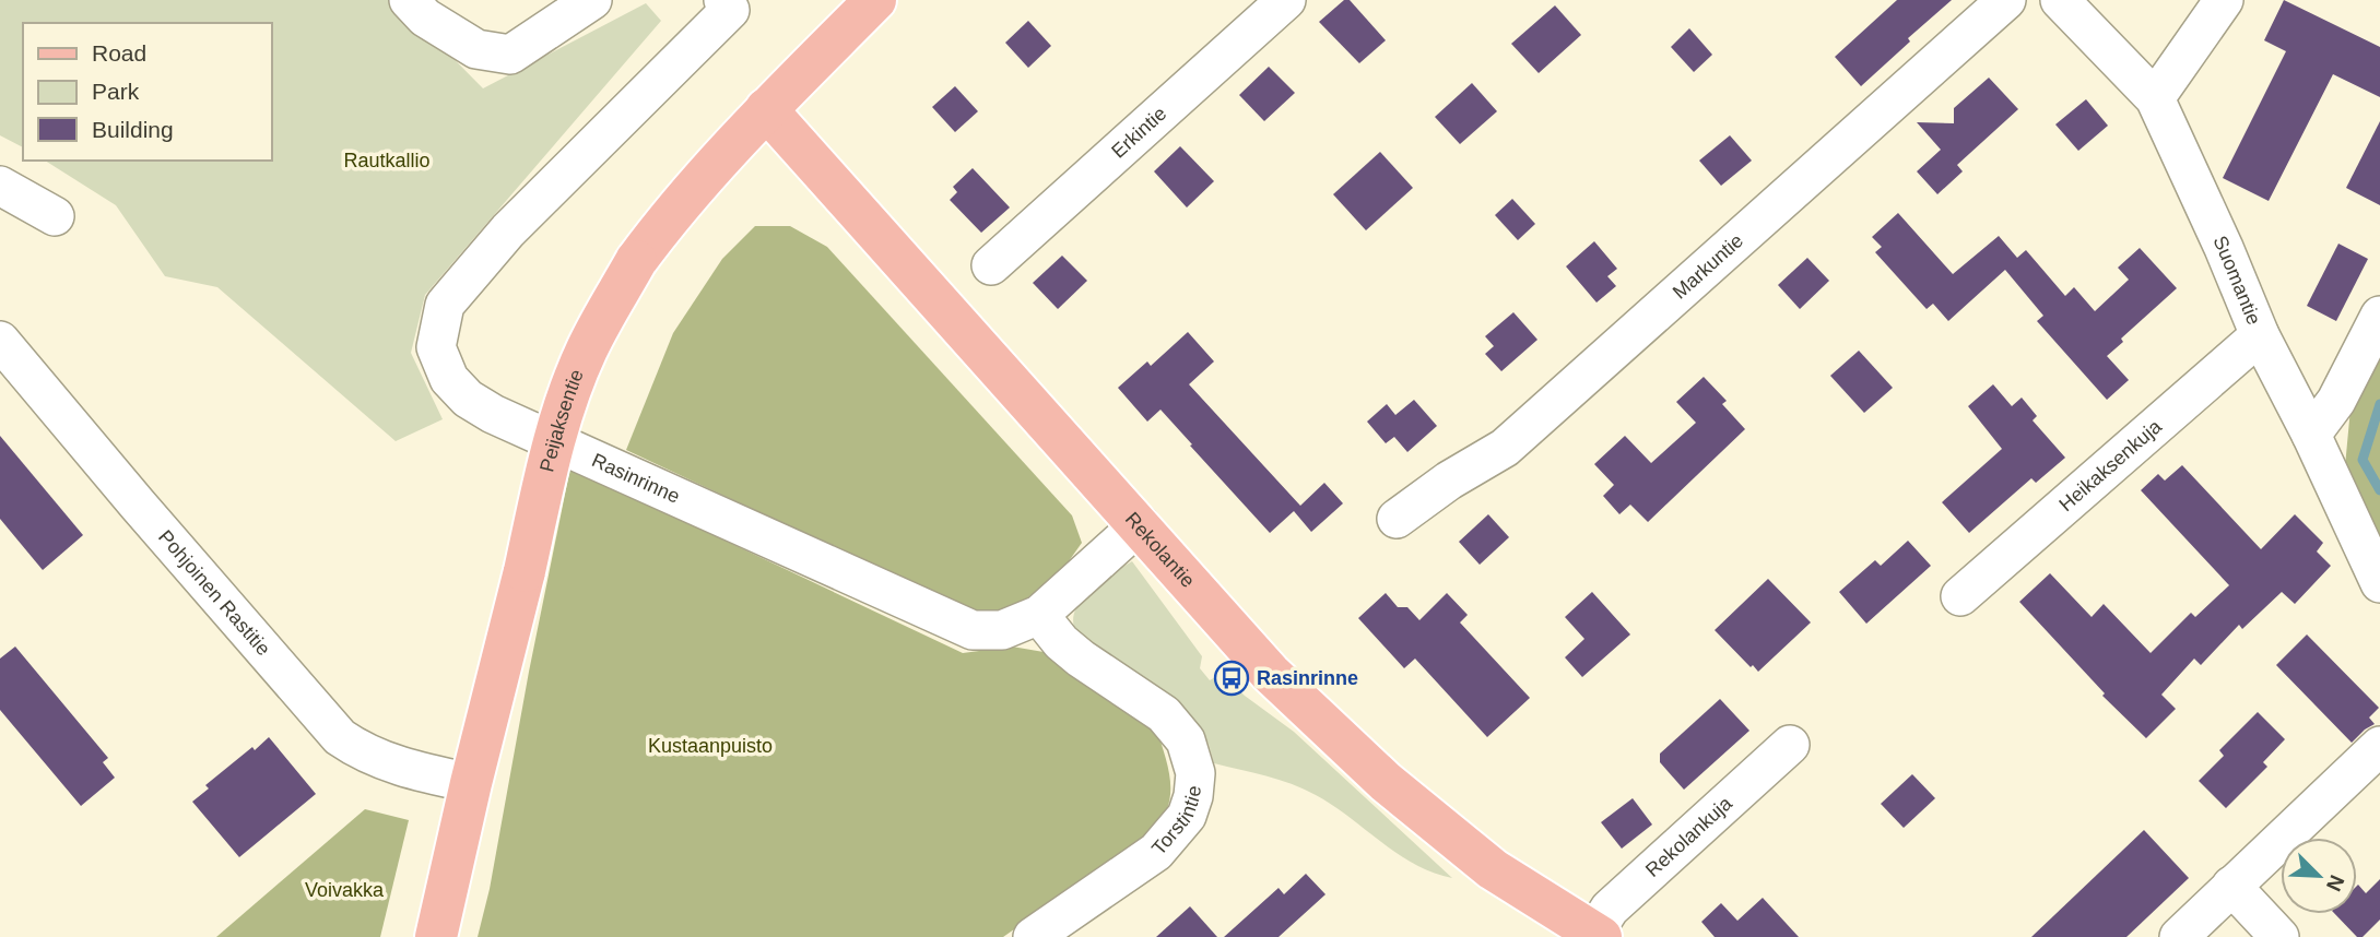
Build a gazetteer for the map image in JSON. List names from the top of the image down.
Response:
{
  "streets": {
    "main road": ["Peijaksentie", "Rekolantie"],
    "street": [
      "Erkintie",
      "Markuntie",
      "Suomantie",
      "Heikaksenkuja",
      "Rasinrinne",
      "Pohjoinen Rastitie",
      "Torstintie",
      "Rekolankuja"
    ]
  },
  "crossings": [
    ["Suomantie", "Heikaksenkuja"],
    ["Peijaksentie", "Rekolantie"],
    ["Peijaksentie", "Pohjoinen Rastitie"],
    ["Rasinrinne", "Rekolantie"],
    ["Rasinrinne", "Torstintie"],
    ["Rekolantie", "Rekolankuja"]
  ],
  "parks": ["Rautkallio", "Kustaanpuisto", "Voivakka"],
  "places": {
    "bus stop": ["Rasinrinne"]
  },
  "legend": ["Road", "Park", "Building"],
  "north": "bottom right"
}
